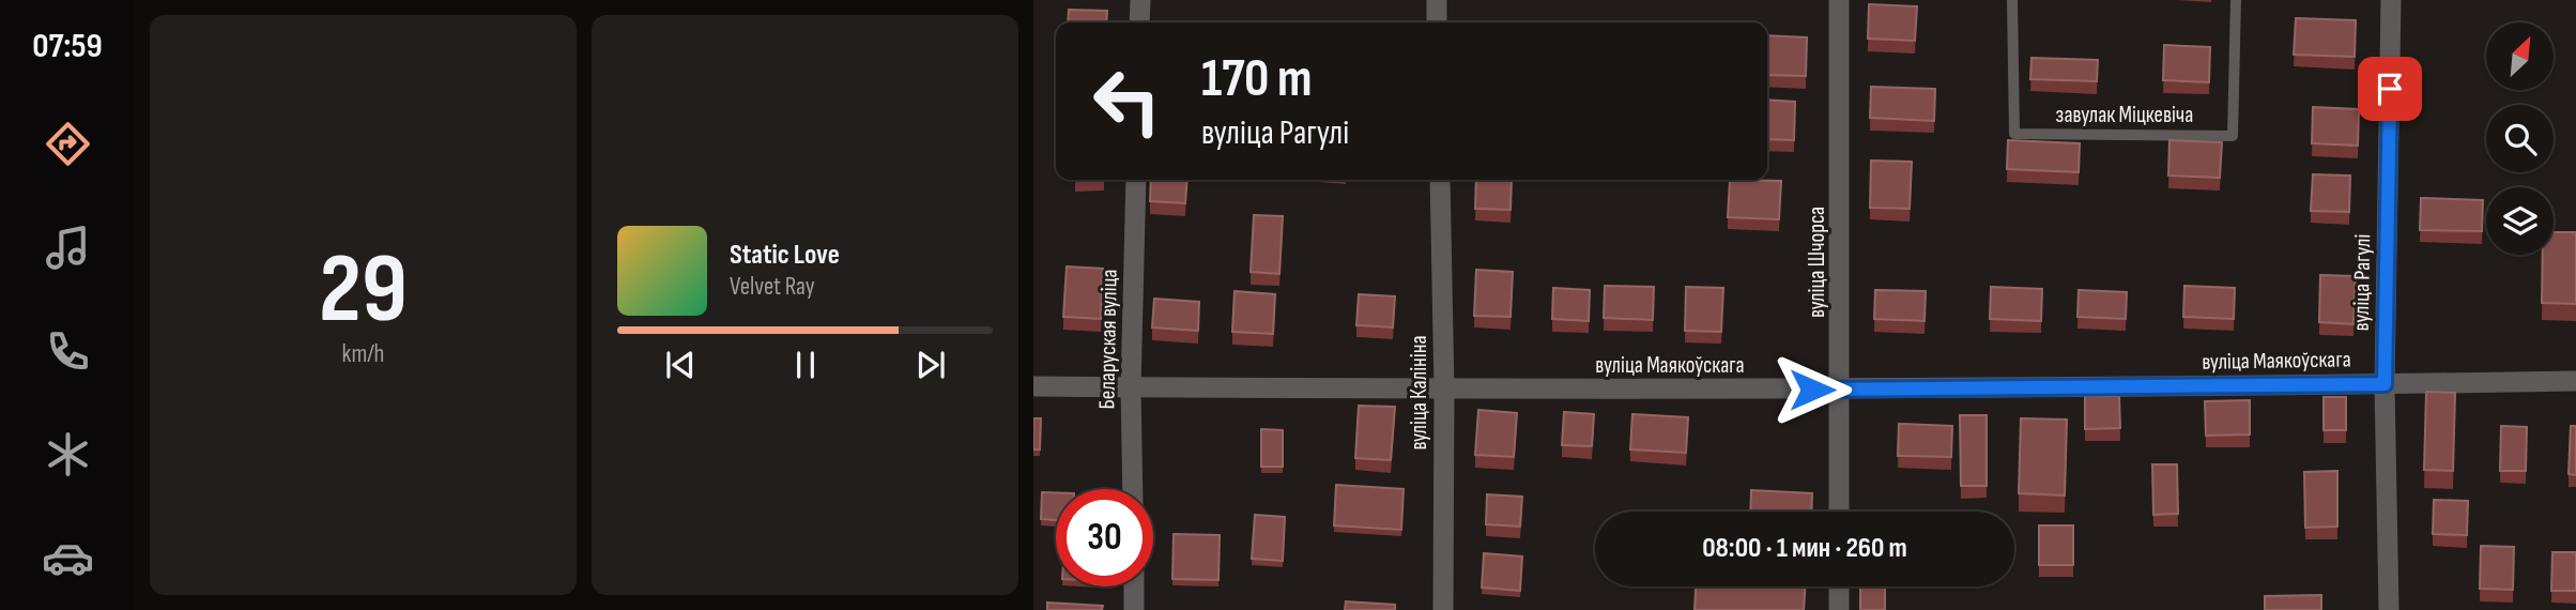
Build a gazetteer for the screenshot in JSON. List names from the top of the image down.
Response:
{
  "streets": {
    "street": [
      "вуліца Шчорса",
      "вуліца Рагулі",
      "Беларуская вуліца",
      "вуліца Маякоўскага",
      "вуліца Калініна"
    ],
    "lane": ["завулак Міцкевіча"]
  },
  "crossings": [
    ["вуліца Шчорса", "вуліца Маякоўскага"],
    ["вуліца Рагулі", "вуліца Маякоўскага"],
    ["Беларуская вуліца", "вуліца Маякоўскага"],
    ["вуліца Маякоўскага", "вуліца Калініна"]
  ],
  "north": "top right",
  "page": {
    "tabs": "07:59",
    "tile": ["29", "km/h"],
    "turn": ["170 m", "вуліца Рагулі"],
    "song": ["Static Love", "Velvet Ray"],
    "limit": "30",
    "trip": "08:00 · 1 мин · 260 m"
  }
}
